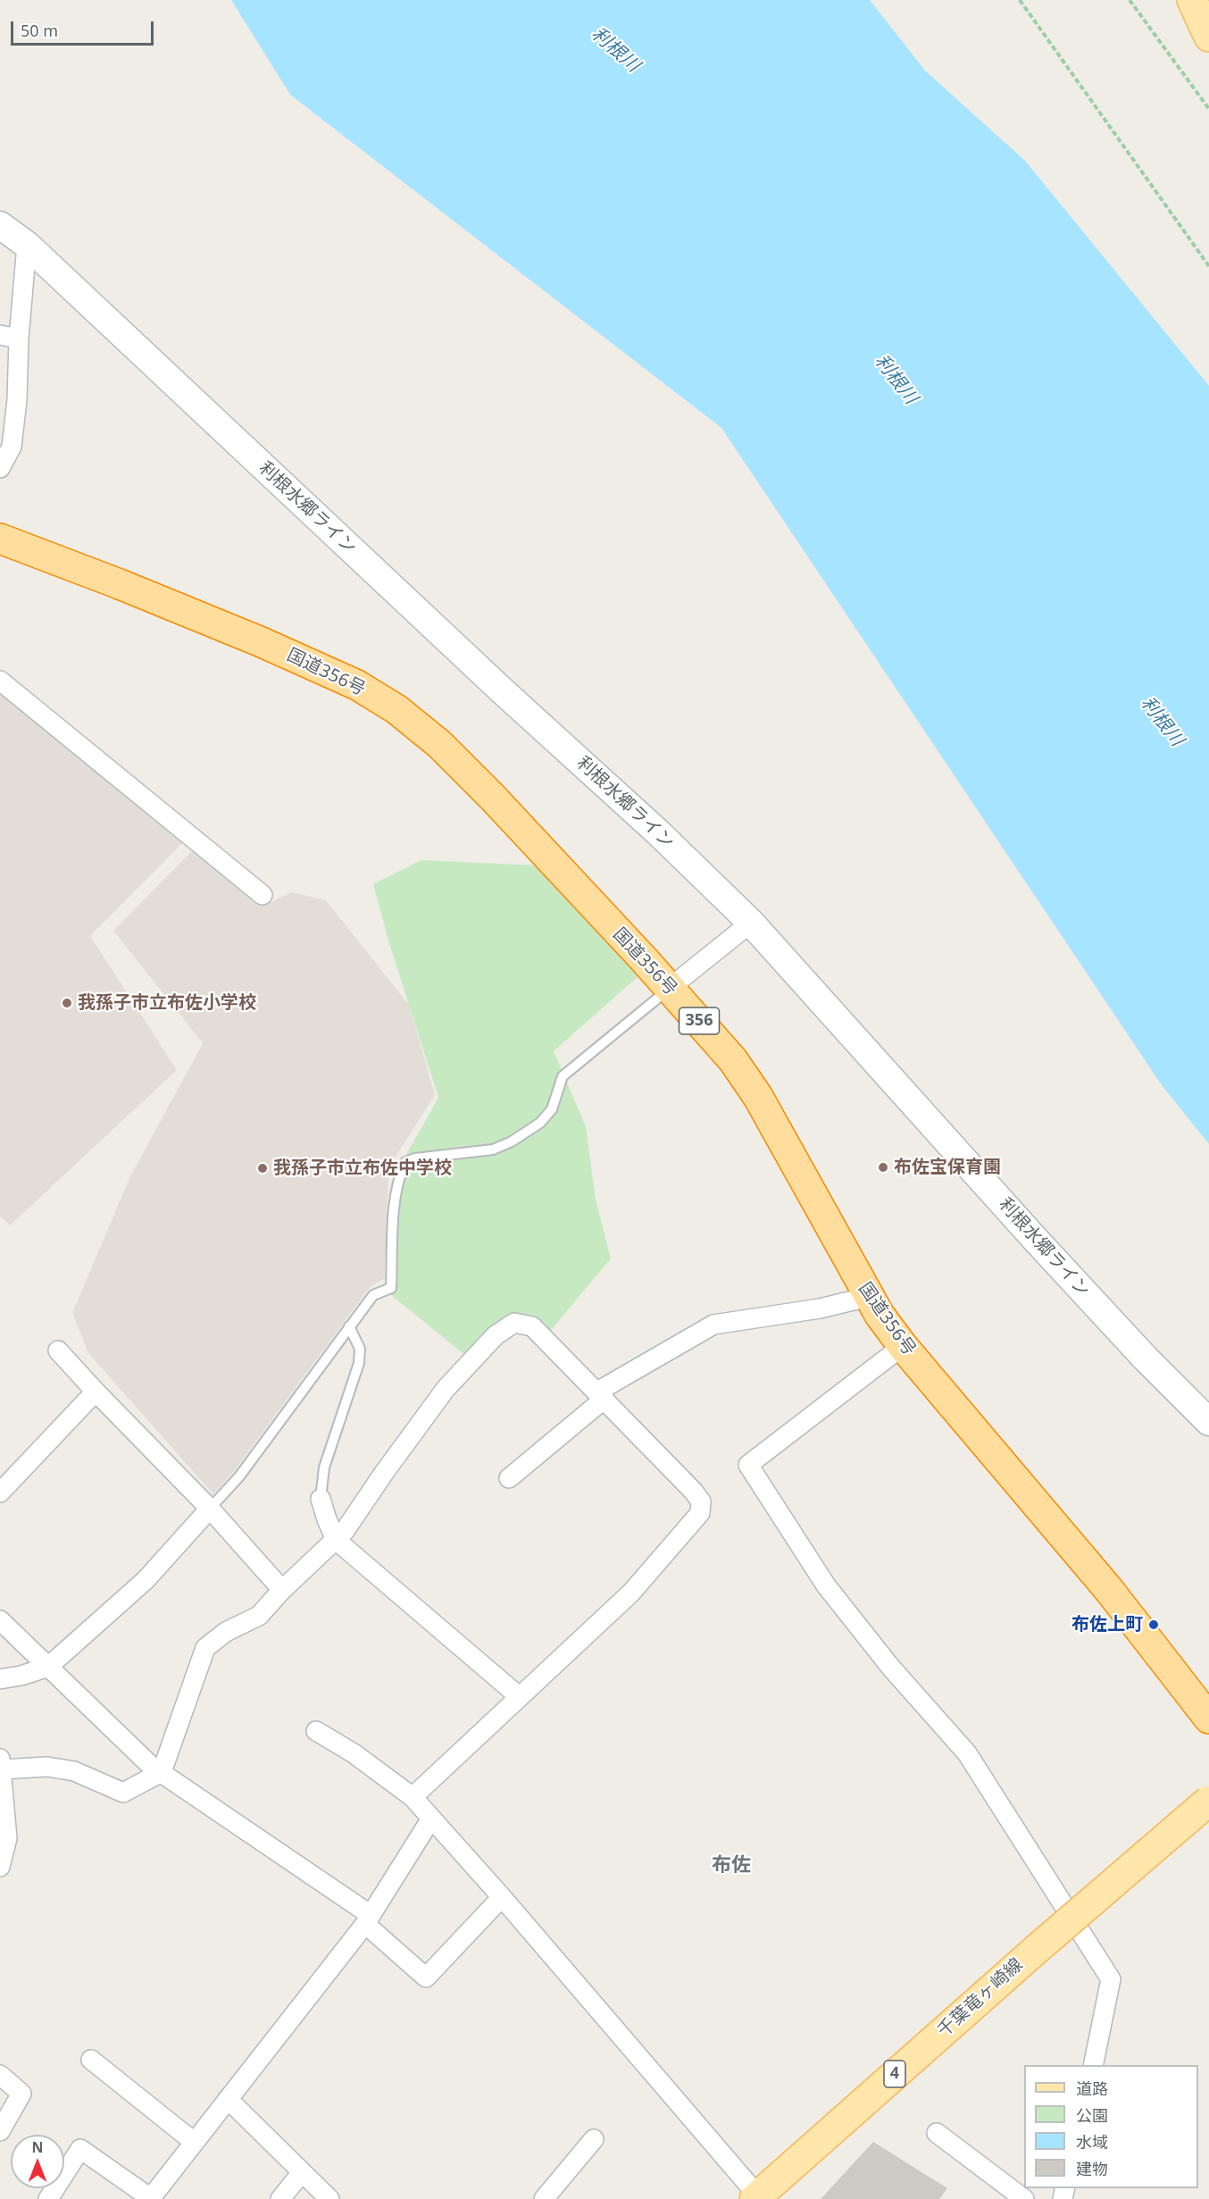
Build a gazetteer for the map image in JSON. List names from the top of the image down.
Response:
{
  "streets": {
    "highway": ["国道356号", "356"],
    "main road": ["利根水郷ライン", "千葉竜ヶ崎線", "4"]
  },
  "districts": ["布佐"],
  "water": ["利根川"],
  "places": [
    "我孫子市立布佐小学校",
    "布佐宝保育園",
    "我孫子市立布佐中学校",
    "布佐上町"
  ],
  "legend": [
    "道路",
    "公園",
    "水域",
    "建物"
  ],
  "scale_bar": "50 m",
  "north": "top"
}
